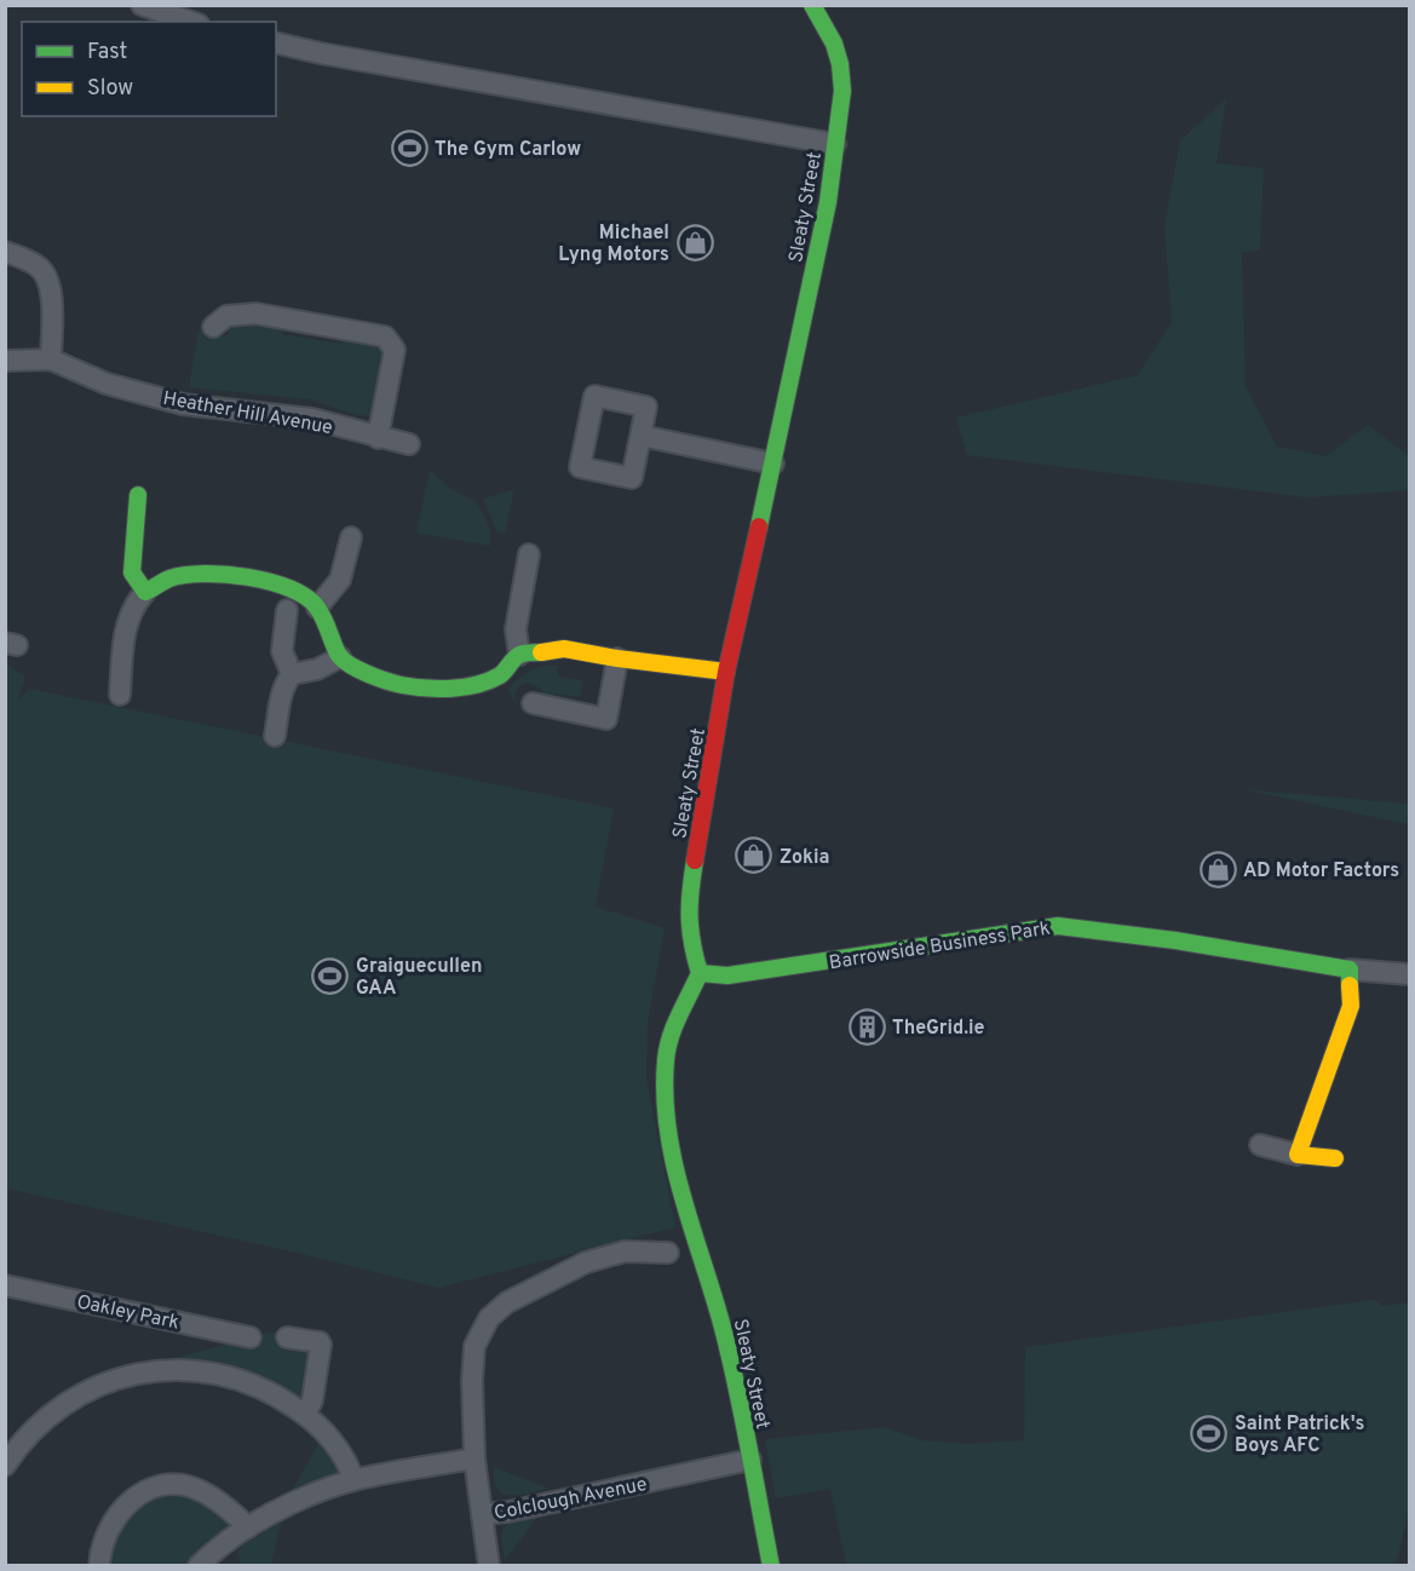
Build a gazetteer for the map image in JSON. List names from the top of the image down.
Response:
{
  "streets": {
    "street": [
      "Sleaty Street",
      "Heather Hill Avenue",
      "Barrowside Business Park",
      "Oakley Park",
      "Colclough Avenue"
    ]
  },
  "crossings": [
    ["Sleaty Street", "Barrowside Business Park"],
    ["Sleaty Street", "Colclough Avenue"]
  ],
  "places": {
    "sports": ["The Gym Carlow", "Graiguecullen GAA", "Saint Patrick's Boys AFC"],
    "shop": ["Michael Lyng Motors", "Zokia", "AD Motor Factors"],
    "building": ["TheGrid.ie"]
  },
  "legend": ["Fast", "Slow"]
}
